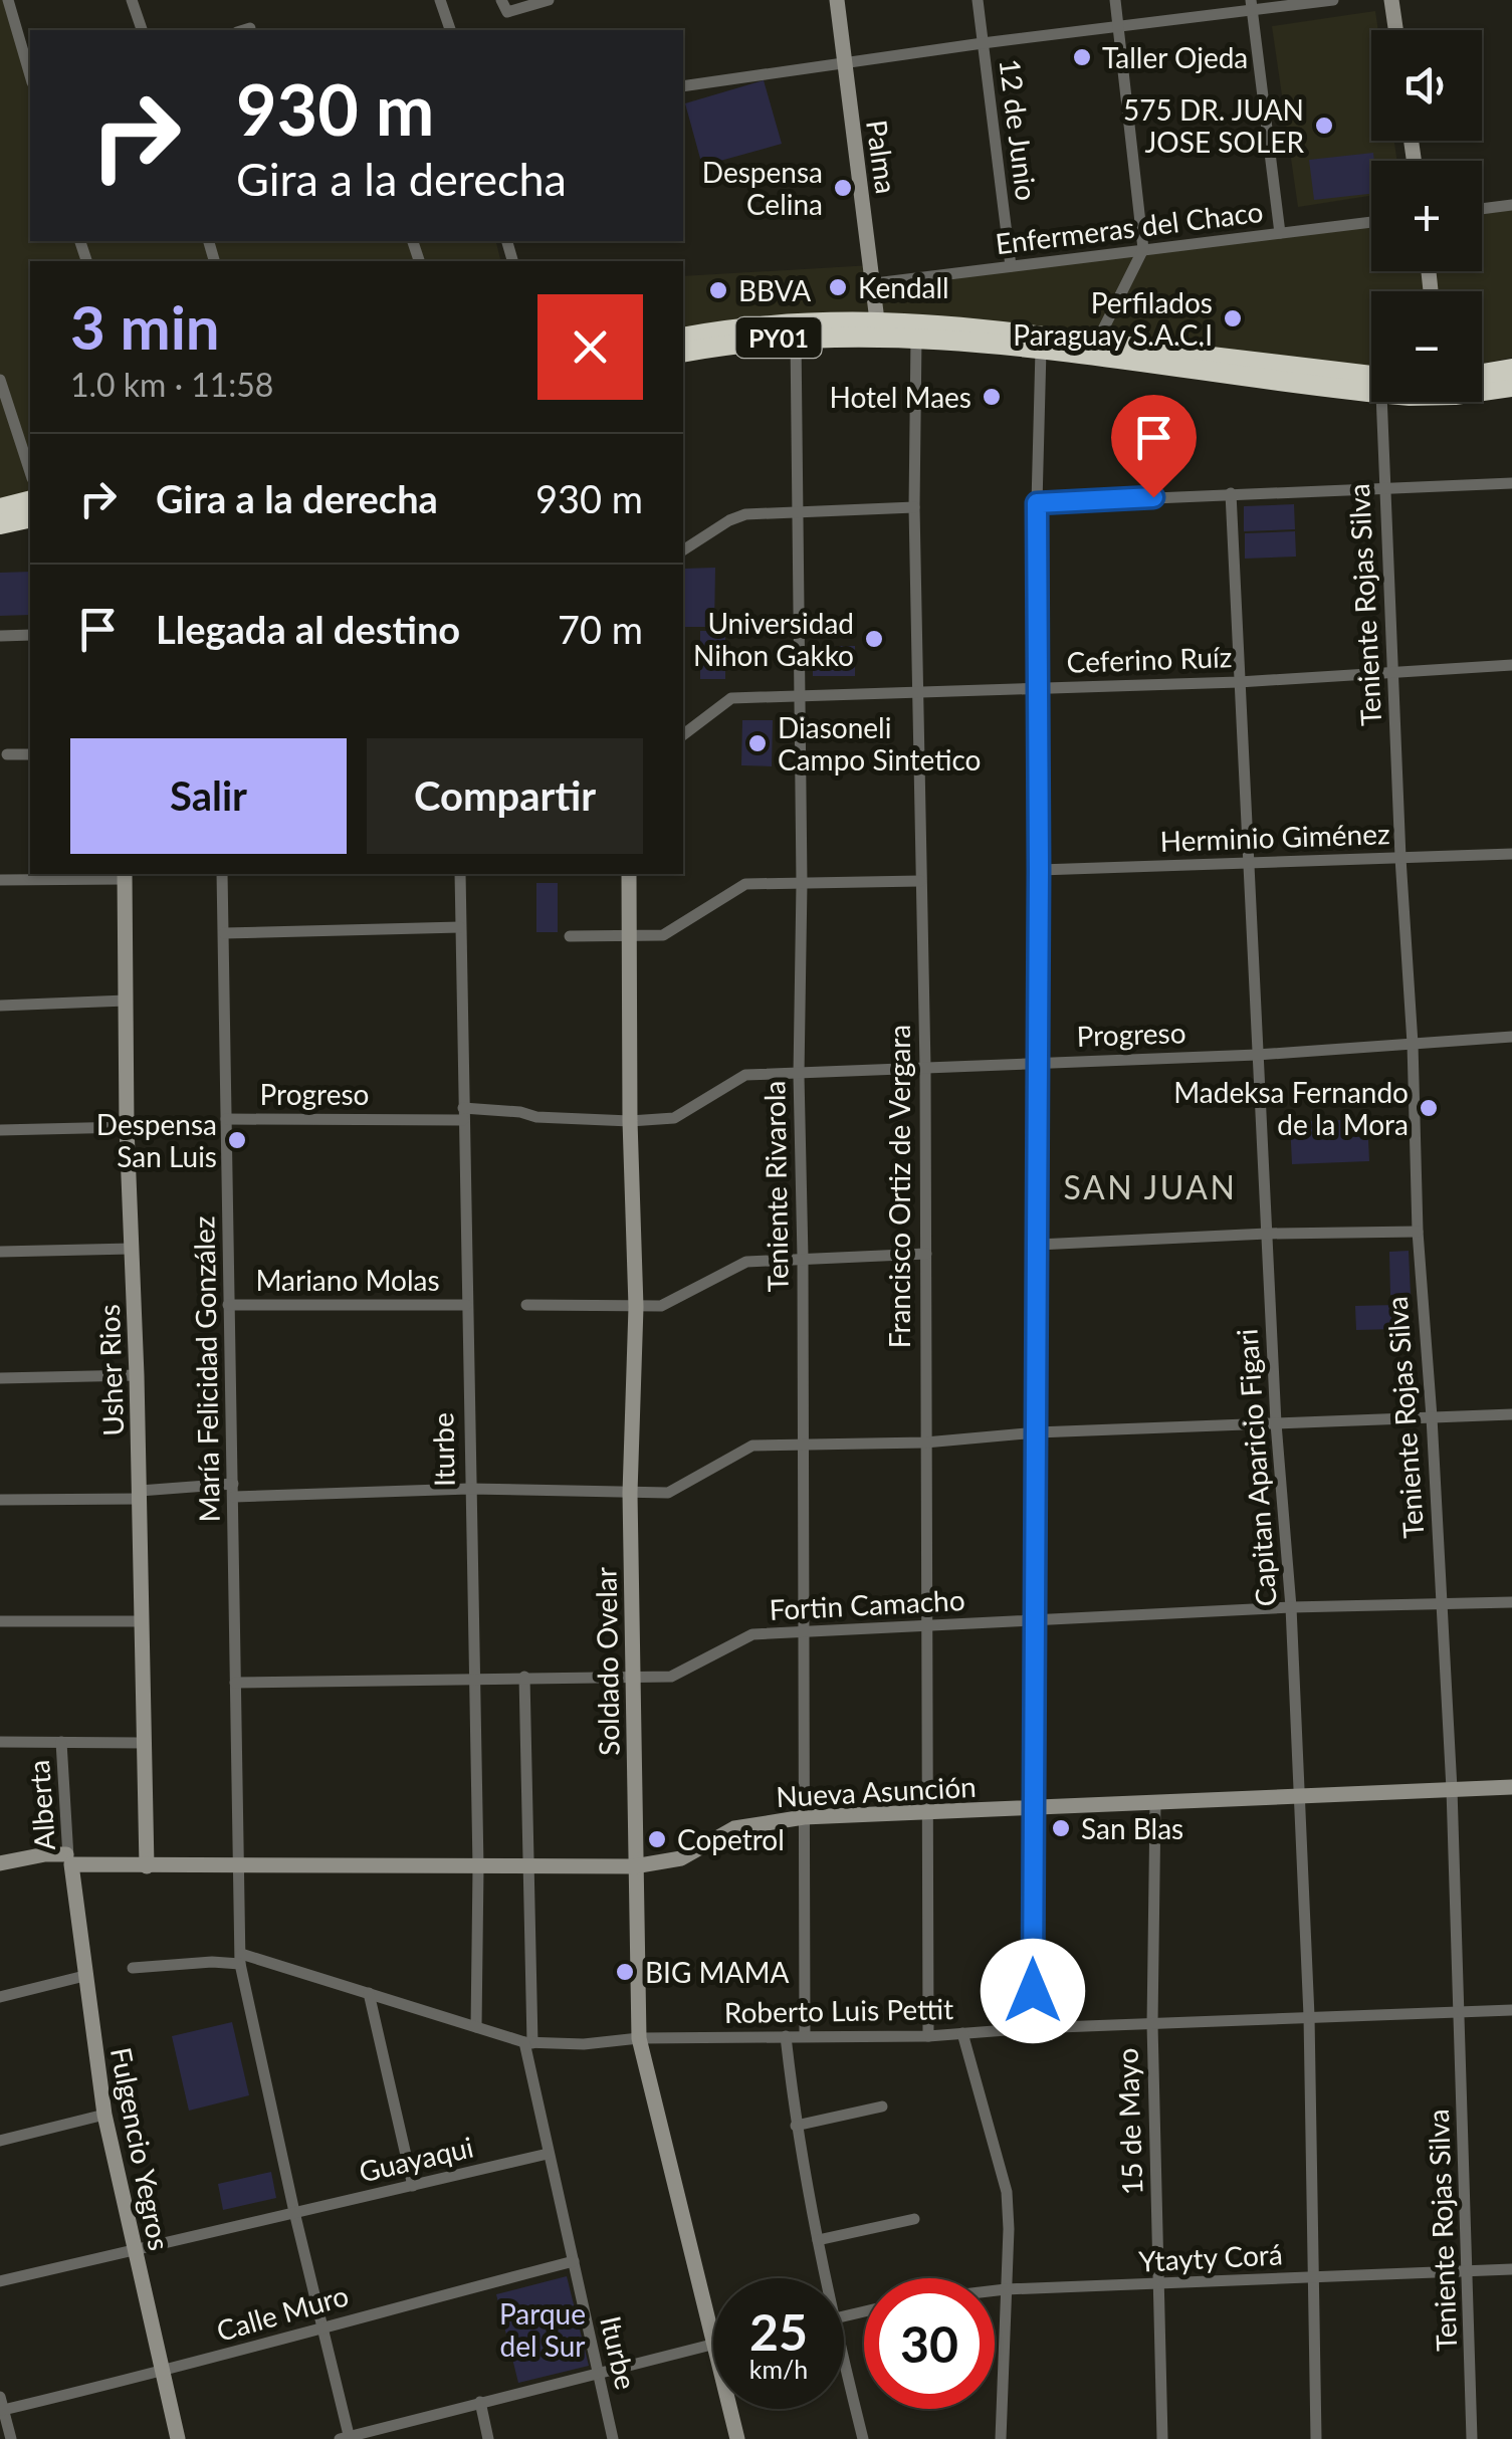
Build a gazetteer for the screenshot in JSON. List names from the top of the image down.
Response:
{
  "streets": {
    "highway": ["PY01"],
    "street": [
      "12 de Junio",
      "Palma",
      "Enfermeras del Chaco",
      "Teniente Rojas Silva",
      "Ceferino Ruíz",
      "Herminio Giménez",
      "Progreso",
      "Teniente Rivarola",
      "Francisco Ortiz de Vergara",
      "Mariano Molas",
      "María Felicidad González",
      "Usher Rios",
      "Iturbe",
      "Capitan Aparicio Figari",
      "Fortin Camacho",
      "Soldado Ovelar",
      "Nueva Asunción",
      "Alberta",
      "Roberto Luis Pettit",
      "15 de Mayo",
      "Fulgencio Yegros",
      "Guayaqui",
      "Ytayty Corá",
      "Calle Muro"
    ]
  },
  "crossings": [
    ["12 de Junio", "Enfermeras del Chaco"],
    ["Palma", "Enfermeras del Chaco"],
    ["Palma", "PY01"],
    ["PY01", "Teniente Rivarola"],
    ["PY01", "Francisco Ortiz de Vergara"],
    ["Teniente Rojas Silva", "Ceferino Ruíz"],
    ["Teniente Rojas Silva", "Herminio Giménez"],
    ["Teniente Rojas Silva", "Progreso"],
    ["Teniente Rojas Silva", "Fortin Camacho"],
    ["Teniente Rojas Silva", "Nueva Asunción"],
    ["Teniente Rojas Silva", "Roberto Luis Pettit"],
    ["Teniente Rojas Silva", "Ytayty Corá"],
    ["Ceferino Ruíz", "Teniente Rivarola"],
    ["Ceferino Ruíz", "Francisco Ortiz de Vergara"],
    ["Ceferino Ruíz", "Capitan Aparicio Figari"],
    ["Herminio Giménez", "Capitan Aparicio Figari"],
    ["Progreso", "Teniente Rivarola"],
    ["Progreso", "Francisco Ortiz de Vergara"],
    ["Progreso", "María Felicidad González"],
    ["Progreso", "Iturbe"],
    ["Progreso", "Capitan Aparicio Figari"],
    ["Progreso", "Soldado Ovelar"],
    ["Teniente Rivarola", "Fortin Camacho"],
    ["Teniente Rivarola", "Nueva Asunción"],
    ["Teniente Rivarola", "Roberto Luis Pettit"],
    ["Francisco Ortiz de Vergara", "Fortin Camacho"],
    ["Francisco Ortiz de Vergara", "Nueva Asunción"],
    ["Francisco Ortiz de Vergara", "Roberto Luis Pettit"],
    ["Mariano Molas", "María Felicidad González"],
    ["Mariano Molas", "Iturbe"],
    ["María Felicidad González", "Fortin Camacho"],
    ["María Felicidad González", "Nueva Asunción"],
    ["Usher Rios", "Nueva Asunción"],
    ["Iturbe", "Fortin Camacho"],
    ["Iturbe", "Nueva Asunción"],
    ["Iturbe", "Roberto Luis Pettit"],
    ["Iturbe", "Guayaqui"],
    ["Iturbe", "Calle Muro"],
    ["Capitan Aparicio Figari", "Fortin Camacho"],
    ["Capitan Aparicio Figari", "Nueva Asunción"],
    ["Capitan Aparicio Figari", "Roberto Luis Pettit"],
    ["Capitan Aparicio Figari", "Ytayty Corá"],
    ["Fortin Camacho", "Soldado Ovelar"],
    ["Soldado Ovelar", "Nueva Asunción"],
    ["Soldado Ovelar", "Roberto Luis Pettit"],
    ["Nueva Asunción", "Alberta"],
    ["Nueva Asunción", "15 de Mayo"],
    ["Nueva Asunción", "Fulgencio Yegros"],
    ["Alberta", "Fulgencio Yegros"],
    ["Roberto Luis Pettit", "15 de Mayo"],
    ["15 de Mayo", "Ytayty Corá"],
    ["Fulgencio Yegros", "Guayaqui"],
    ["Fulgencio Yegros", "Calle Muro"]
  ],
  "districts": ["SAN JUAN"],
  "parks": ["Parque del Sur"],
  "places": [
    "Taller Ojeda",
    "575 DR. JUAN JOSE SOLER",
    "Despensa Celina",
    "Kendall",
    "BBVA",
    "Perfilados Paraguay S.A.C.I",
    "Hotel Maes",
    "Universidad Nihon Gakko",
    "Diasoneli Campo Sintetico",
    "Madeksa Fernando de la Mora",
    "Despensa San Luis",
    "San Blas",
    "Copetrol",
    "BIG MAMA"
  ],
  "page": {
    "map_buttons": ["+", "−"],
    "turn": ["930 m", "Gira a la derecha"],
    "heading": ["3 min", "1.0 km · 11:58"],
    "list": [
      {
        "name": "Gira a la derecha",
        "value": "930 m"
      },
      {
        "name": "Llegada al destino",
        "value": "70 m"
      }
    ],
    "buttons": ["Salir", "Compartir"],
    "speed": "25 km/h",
    "limit": "30"
  }
}
